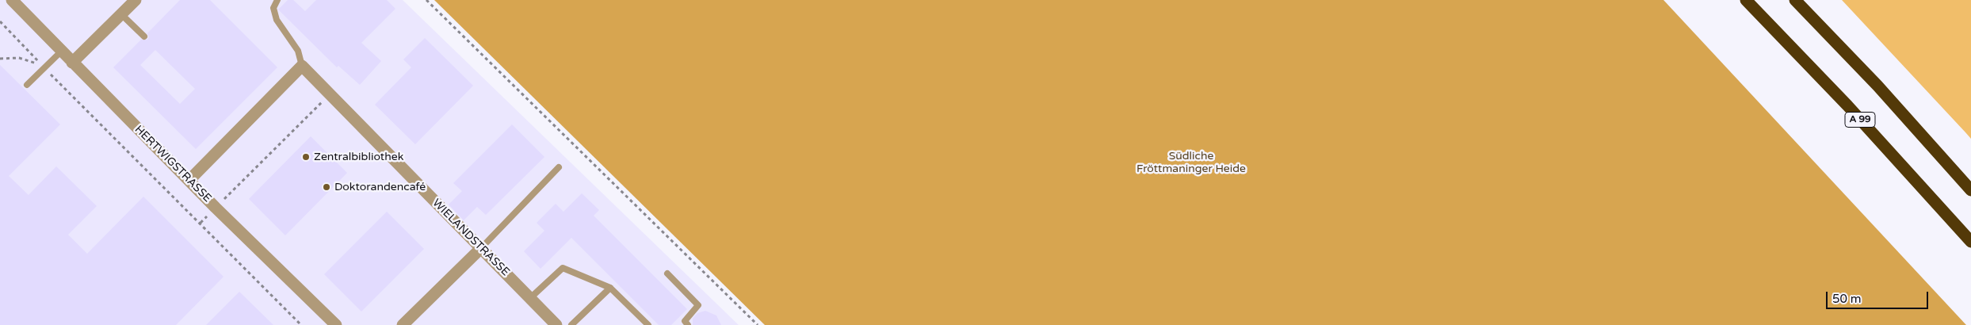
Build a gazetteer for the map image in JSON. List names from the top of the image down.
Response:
{
  "streets": {
    "highway": ["A 99"],
    "street": ["HERTWIGSTRASSE", "WIELANDSTRASSE"]
  },
  "parks": ["Südliche Fröttmaninger Heide"],
  "places": ["Zentralbibliothek", "Doktorandencafé"],
  "scale_bar": "50 m"
}
